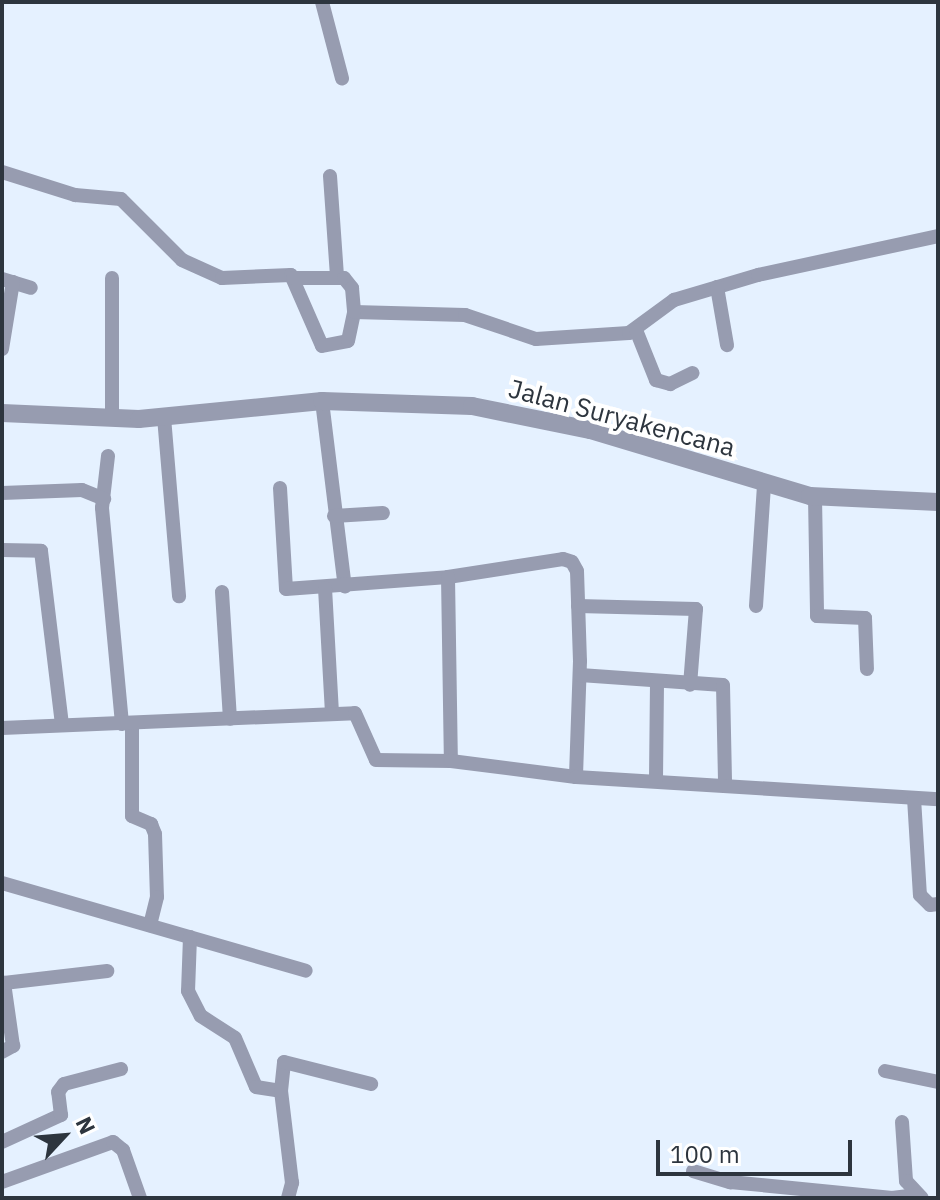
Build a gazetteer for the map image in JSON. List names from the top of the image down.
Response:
{
  "streets": {
    "street": ["Jalan Suryakencana"]
  },
  "scale_bar": "100 m",
  "north": "top right"
}
